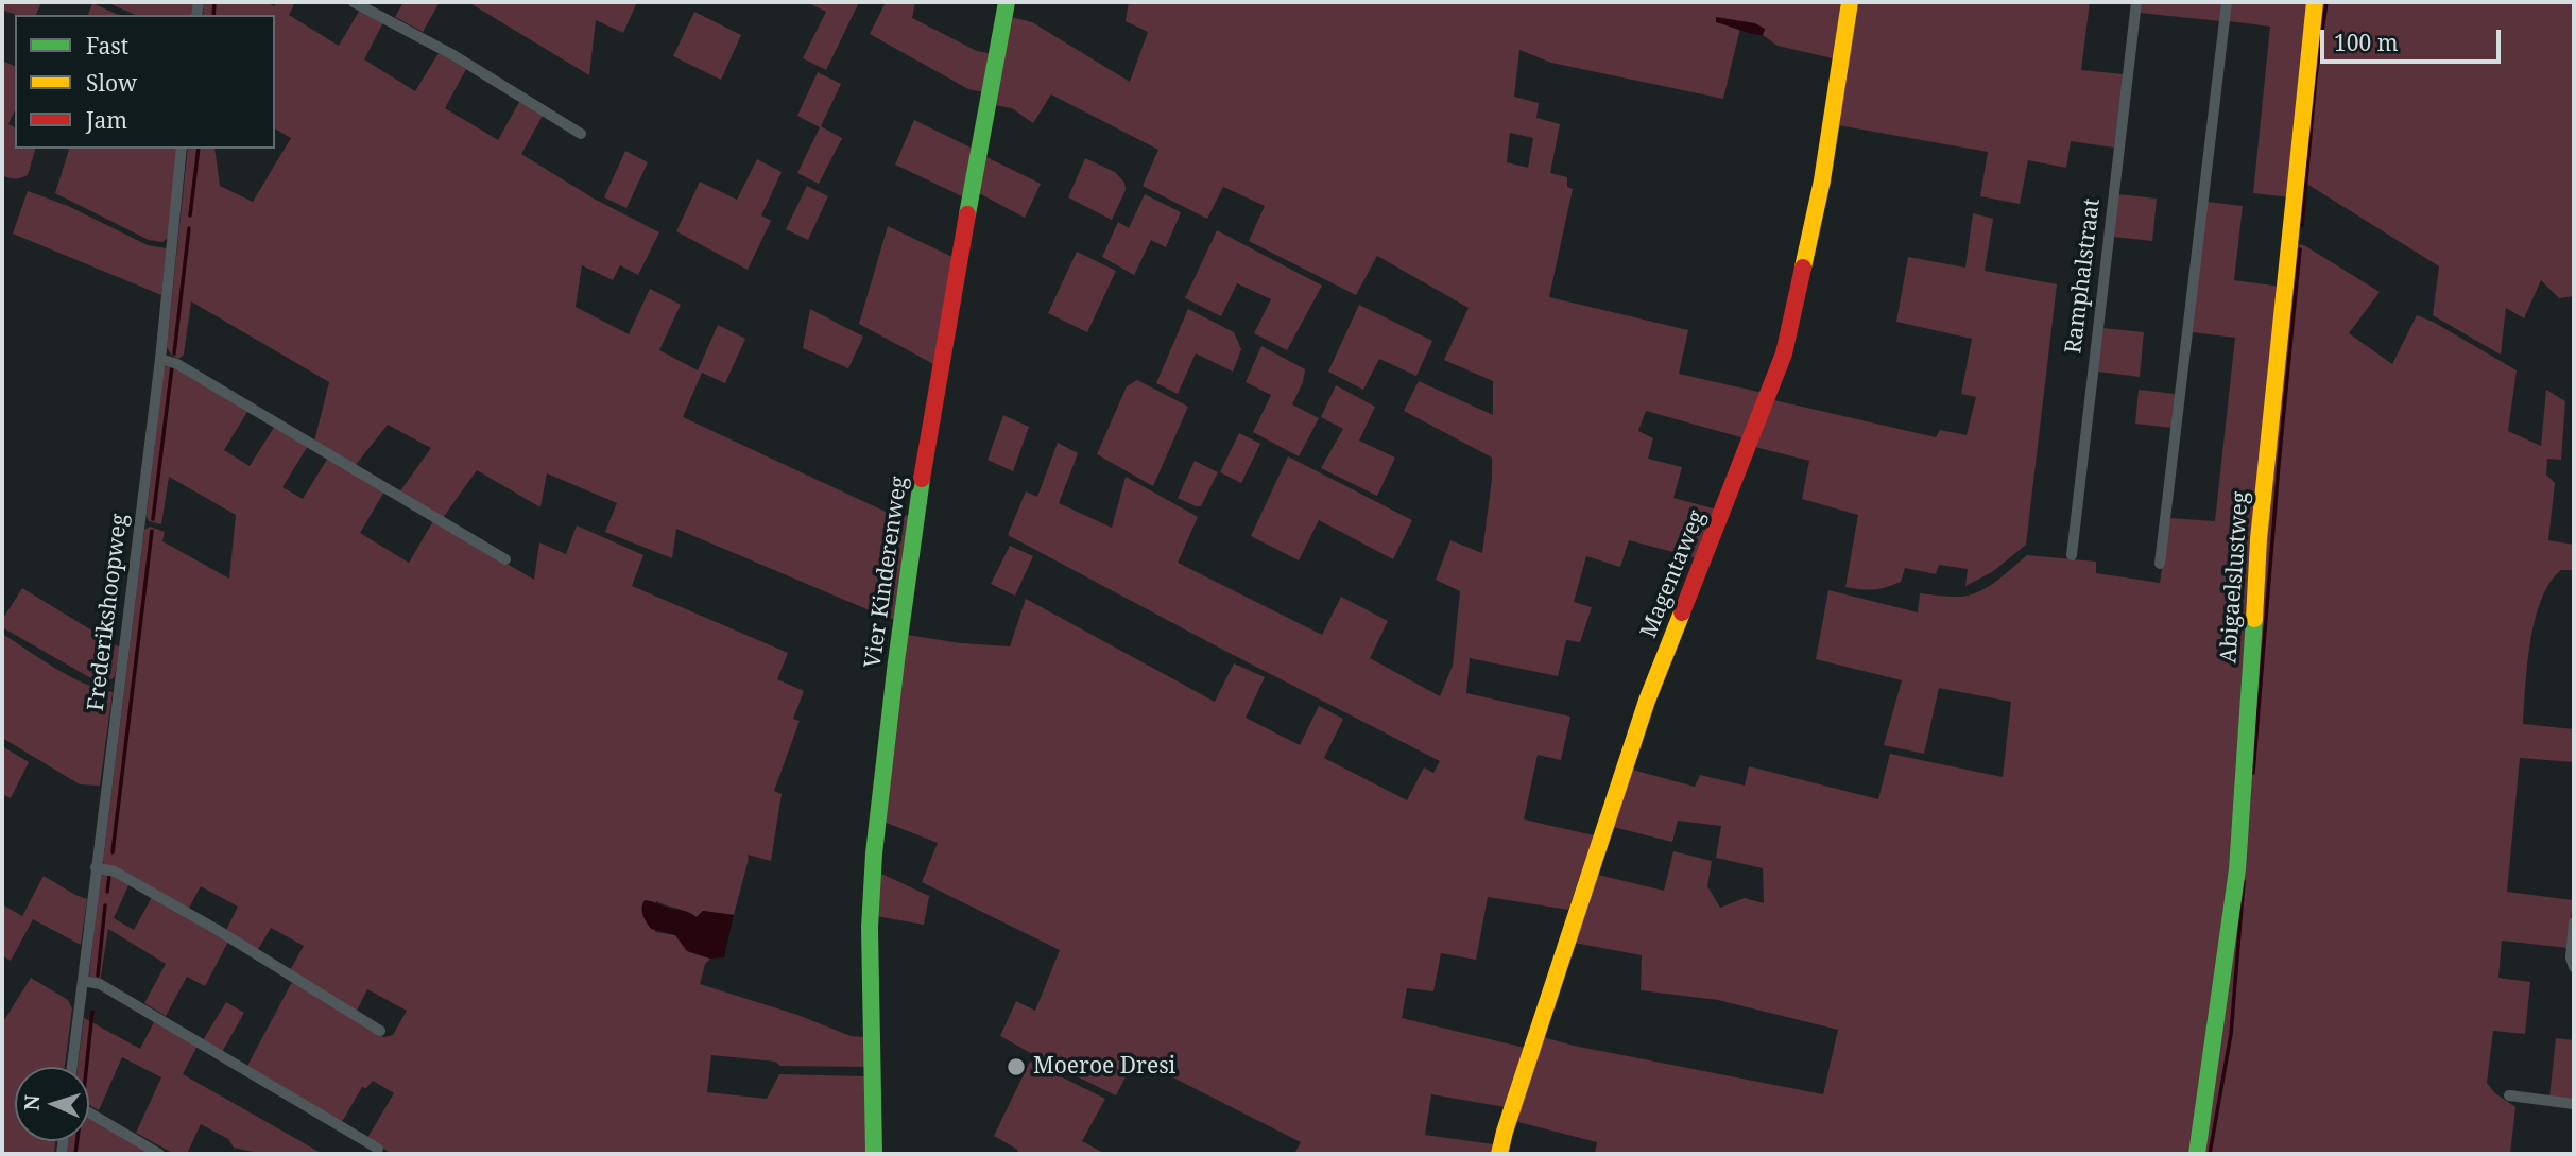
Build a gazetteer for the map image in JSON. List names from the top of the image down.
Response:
{
  "streets": {
    "street": [
      "Ramphalstraat",
      "Vier Kinderenweg",
      "Magentaweg",
      "Abigaelslustweg",
      "Frederikshoopweg"
    ]
  },
  "places": ["Moeroe Dresi"],
  "legend": ["Fast", "Slow", "Jam"],
  "scale_bar": "100 m",
  "north": "left"
}
